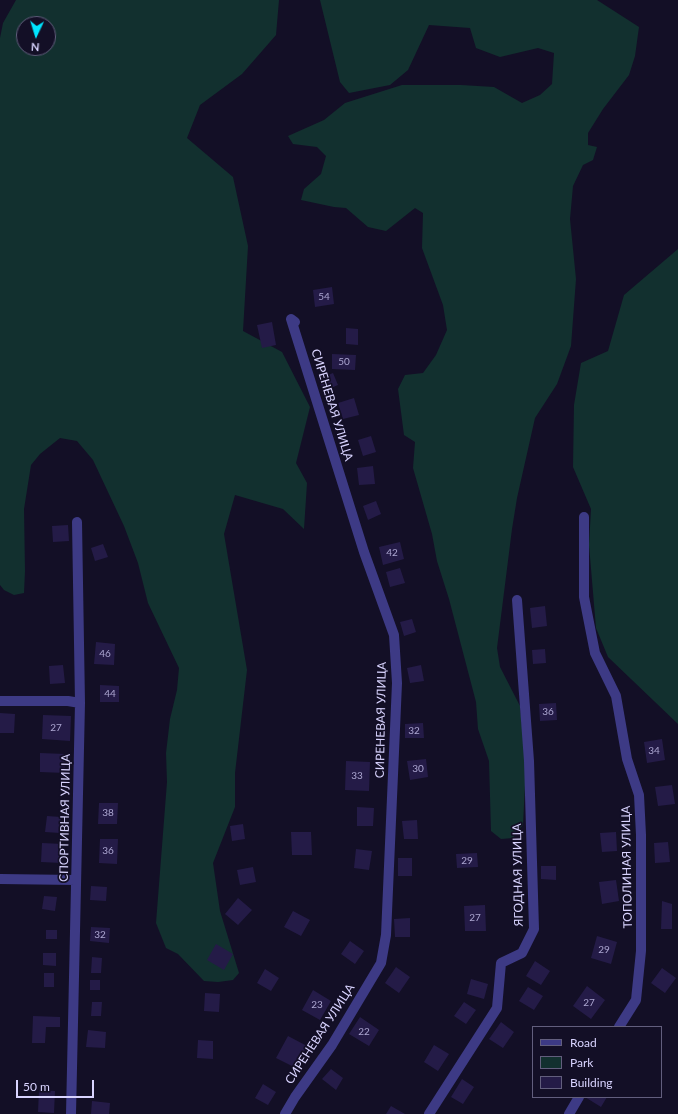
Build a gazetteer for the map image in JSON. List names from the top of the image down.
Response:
{
  "streets": {
    "street": [
      "СИРЕНЕВАЯ УЛИЦА",
      "СПОРТИВНАЯ УЛИЦА",
      "ТОПОЛИНАЯ УЛИЦА",
      "ЯГОДНАЯ УЛИЦА"
    ]
  },
  "house_numbers": [
    "54",
    "50",
    "42",
    "46",
    "44",
    "36",
    "27",
    "32",
    "34",
    "30",
    "33",
    "38",
    "36",
    "29",
    "27",
    "32",
    "29",
    "27",
    "23",
    "22"
  ],
  "legend": ["Road", "Park", "Building"],
  "scale_bar": "50 m",
  "north": "bottom"
}
